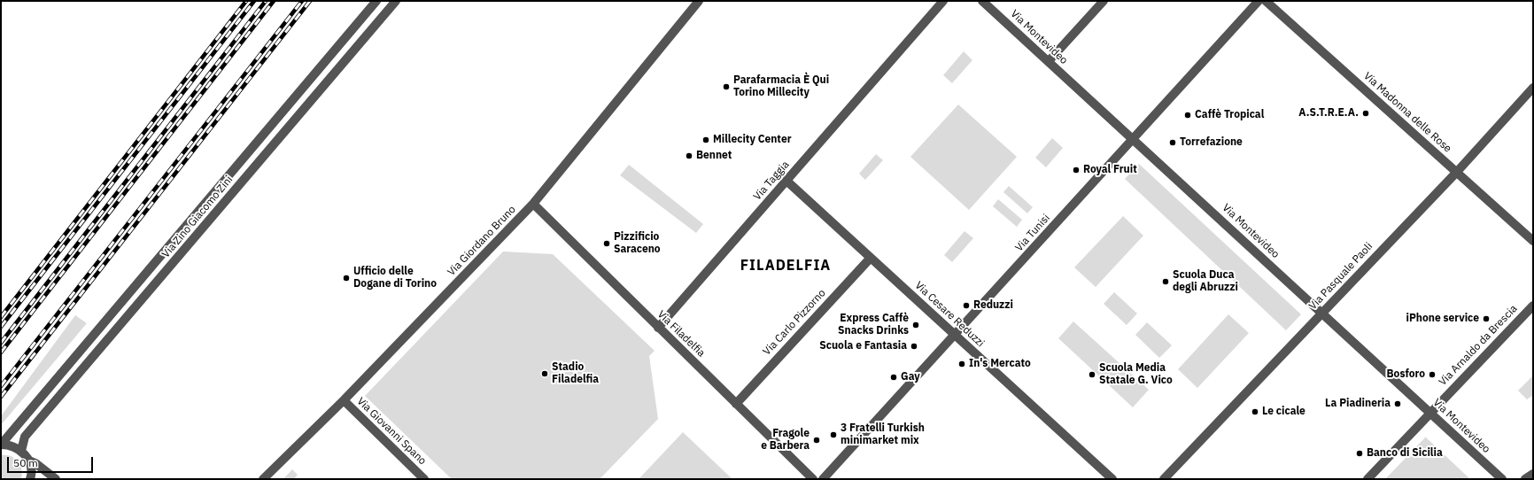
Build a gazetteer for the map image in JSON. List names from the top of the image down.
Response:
{
  "streets": {
    "street": [
      "Via Montevideo",
      "Via Madonna delle Rose",
      "Via Taggia",
      "Via Zino Giacomo Zini",
      "Via Tunisi",
      "Via Giordano Bruno",
      "Via Pasquale Paoli",
      "Via Cesare Reduzzi",
      "Via Carlo Pizzorno",
      "Via Filadelfia",
      "Via Arnaldo da Brescia",
      "Via Giovanni Spano"
    ]
  },
  "crossings": [
    ["Via Montevideo", "Via Tunisi"],
    ["Via Montevideo", "Via Pasquale Paoli"],
    ["Via Montevideo", "Via Arnaldo da Brescia"],
    ["Via Madonna delle Rose", "Via Pasquale Paoli"],
    ["Via Taggia", "Via Cesare Reduzzi"],
    ["Via Taggia", "Via Filadelfia"],
    ["Via Tunisi", "Via Cesare Reduzzi"],
    ["Via Giordano Bruno", "Via Filadelfia"],
    ["Via Giordano Bruno", "Via Giovanni Spano"],
    ["Via Cesare Reduzzi", "Via Carlo Pizzorno"],
    ["Via Carlo Pizzorno", "Via Filadelfia"]
  ],
  "districts": ["FILADELFIA"],
  "places": [
    "Parafarmacia È Qui Torino Millecity",
    "A.S.T.R.E.A.",
    "Caffè Tropical",
    "Millecity Center",
    "Torrefazione",
    "Bennet",
    "Royal Fruit",
    "Pizzificio Saraceno",
    "Ufficio delle Dogane di Torino",
    "Scuola Duca degli Abruzzi",
    "Reduzzi",
    "iPhone service",
    "Express Caffè Snacks Drinks",
    "Scuola e Fantasia",
    "In's Mercato",
    "Stadio Filadelfia",
    "Scuola Media Statale G. Vico",
    "Bosforo",
    "Gay",
    "La Piadineria",
    "Le cicale",
    "3 Fratelli Turkish minimarket mix",
    "Fragole e Barbera",
    "Banco di Sicilia"
  ],
  "scale_bar": "50 m"
}
